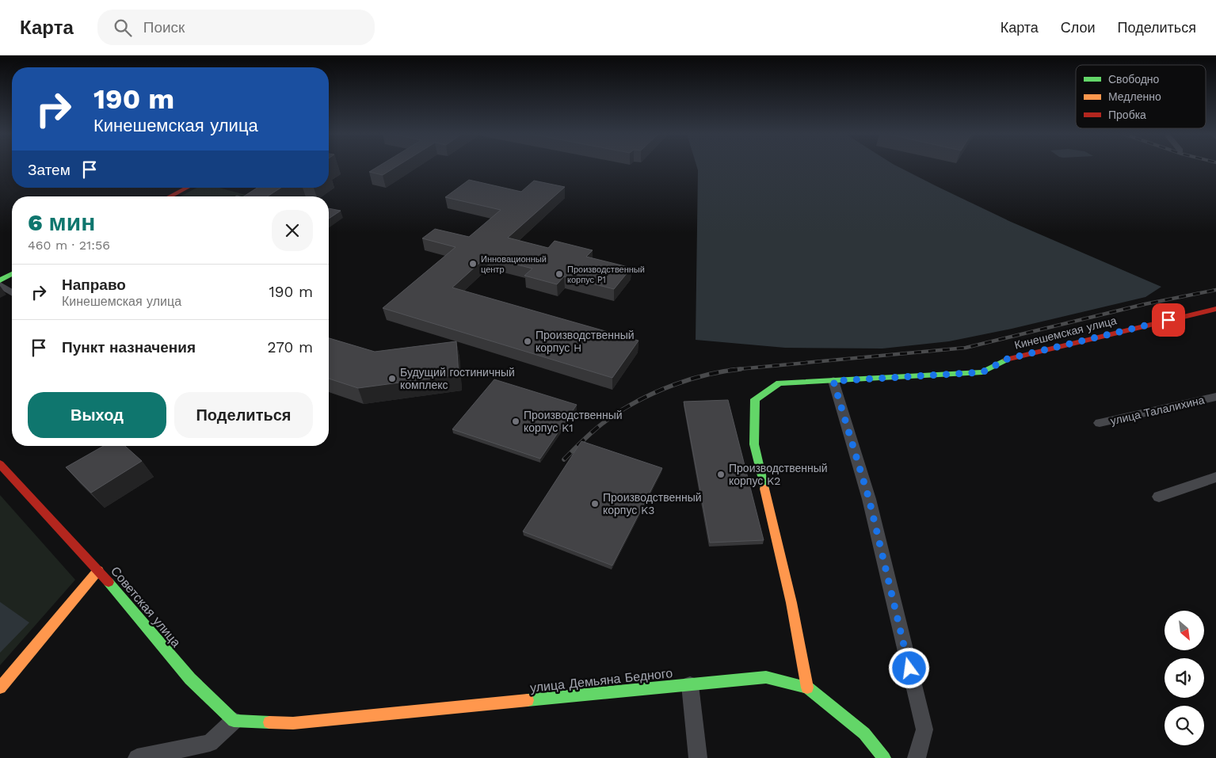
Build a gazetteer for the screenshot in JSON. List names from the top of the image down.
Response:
{
  "streets": {
    "street": [
      "Кинешемская улица",
      "улица Талалихина",
      "Советская улица",
      "улица Демьяна Бедного"
    ]
  },
  "crossings": [
    ["Кинешемская улица", "улица Демьяна Бедного"],
    ["Советская улица", "улица Демьяна Бедного"]
  ],
  "places": [
    "Инновационный центр",
    "Производственный корпус P1",
    "Производственный корпус H",
    "Будущий гостиничный комплекс",
    "Производственный корпус K1",
    "Производственный корпус K2",
    "Производственный корпус K3"
  ],
  "legend": ["Свободно", "Медленно", "Пробка"],
  "north": "bottom right",
  "page": {
    "header": "Карта",
    "search": "Поиск",
    "nav": ["Карта", "Слои", "Поделиться"],
    "turn": ["190 m", "Кинешемская улица"],
    "then": "Затем",
    "heading": ["6 мин", "460 m · 21:56"],
    "list": [
      {
        "name": "Направо",
        "note": "Кинешемская улица",
        "value": "190 m"
      },
      {
        "name": "Пункт назначения",
        "value": "270 m"
      }
    ],
    "buttons": ["Выход", "Поделиться"]
  }
}
